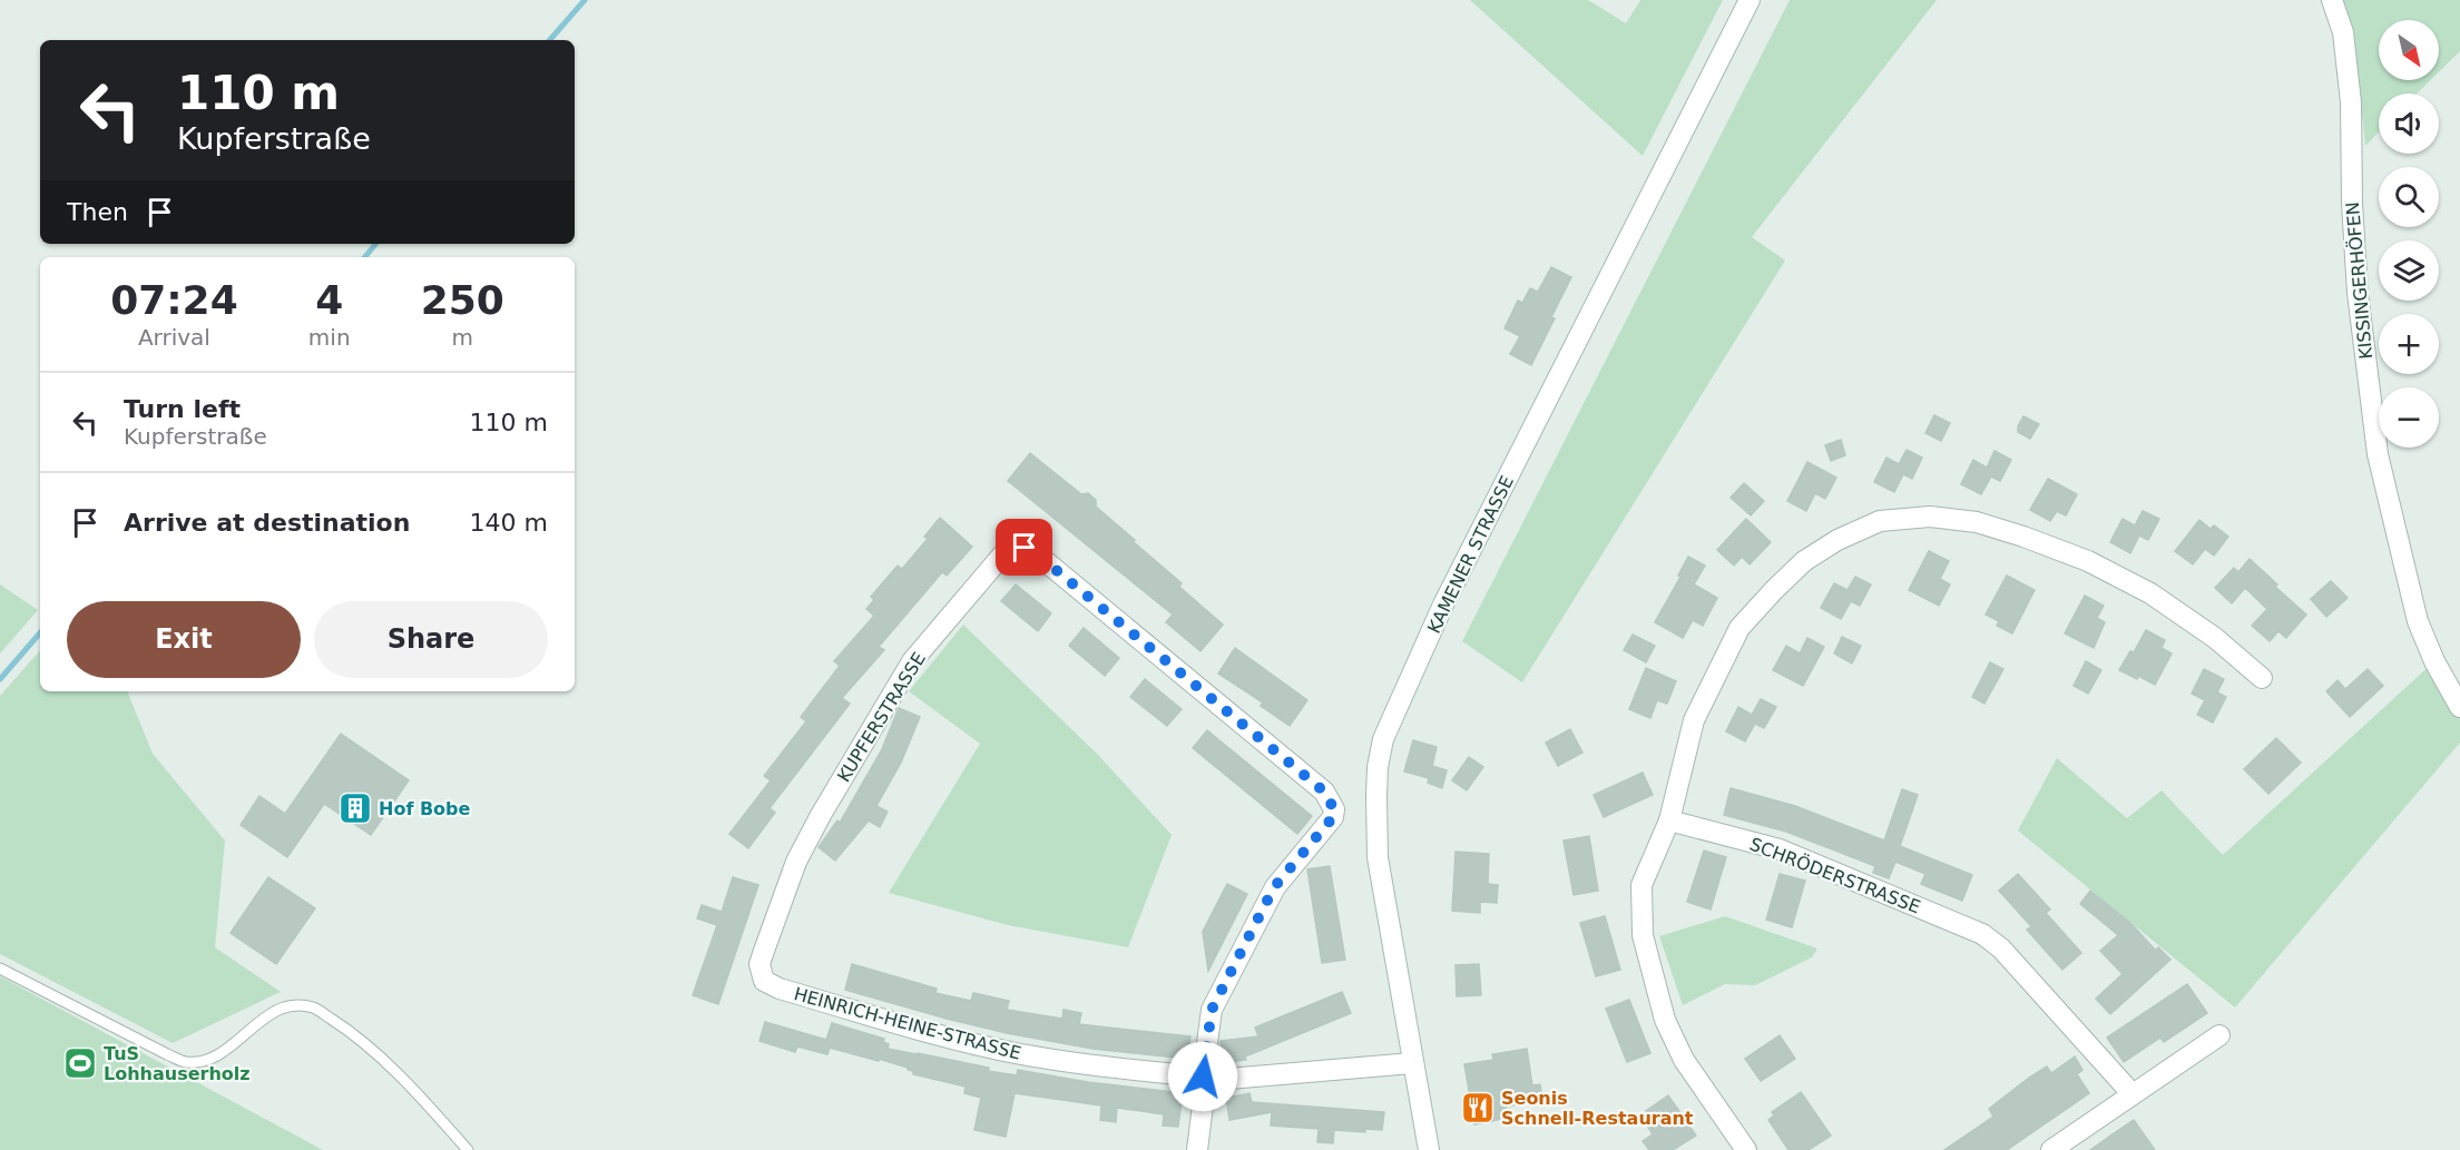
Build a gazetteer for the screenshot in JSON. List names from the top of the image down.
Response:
{
  "streets": {
    "street": [
      "KISSINGERHÖFEN",
      "KAMENER STRASSE",
      "KUPFERSTRASSE",
      "SCHRÖDERSTRASSE",
      "HEINRICH-HEINE-STRASSE"
    ]
  },
  "crossings": [
    ["KAMENER STRASSE", "HEINRICH-HEINE-STRASSE"],
    ["KUPFERSTRASSE", "HEINRICH-HEINE-STRASSE"]
  ],
  "places": {
    "building": ["Hof Bobe"],
    "sports": ["TuS Lohhauserholz"],
    "restaurant": ["Seonis Schnell-Restaurant"]
  },
  "north": "bottom right",
  "page": {
    "map_buttons": ["+", "−"],
    "turn": ["110 m", "Kupferstraße"],
    "then": "Then",
    "eta": [
      "07:24",
      "Arrival",
      "4",
      "min",
      "250",
      "m"
    ],
    "list": [
      {
        "name": "Turn left",
        "note": "Kupferstraße",
        "value": "110 m"
      },
      {
        "name": "Arrive at destination",
        "value": "140 m"
      }
    ],
    "buttons": ["Exit", "Share"]
  }
}
